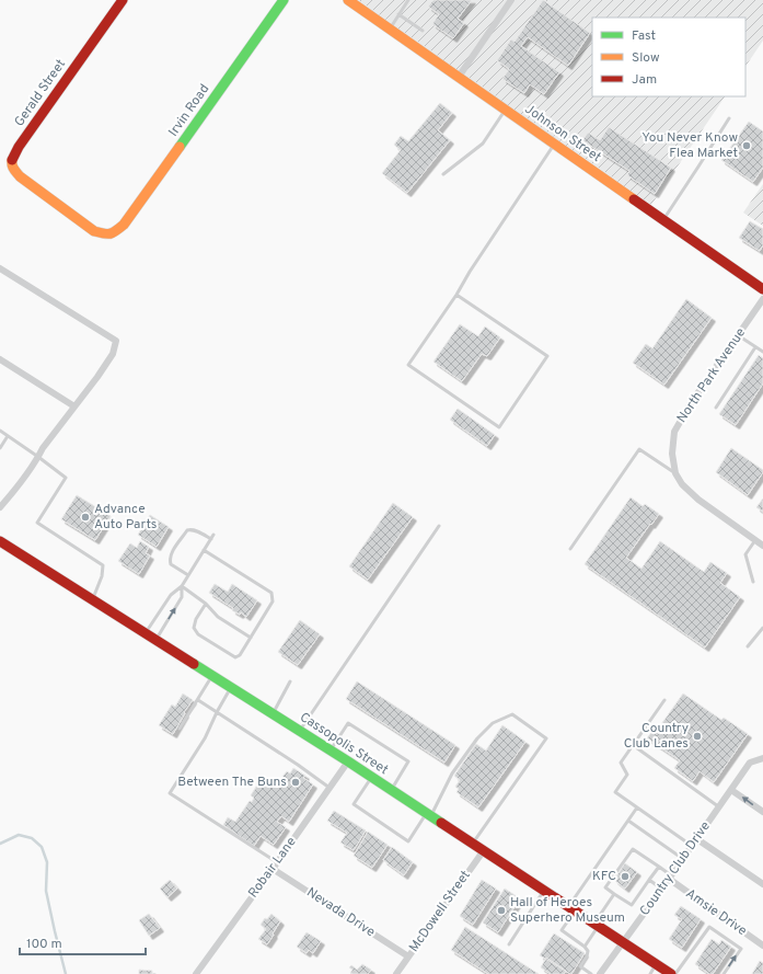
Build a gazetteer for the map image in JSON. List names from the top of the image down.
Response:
{
  "streets": {
    "street": [
      "Gerald Street",
      "Irvin Road",
      "Johnson Street",
      "North Park Avenue",
      "Cassopolis Street",
      "Robair Lane",
      "Country Club Drive",
      "McDowell Street",
      "Nevada Drive",
      "Amsie Drive"
    ]
  },
  "crossings": [
    ["Gerald Street", "Irvin Road"],
    ["Cassopolis Street", "Robair Lane"],
    ["Cassopolis Street", "Country Club Drive"],
    ["Cassopolis Street", "McDowell Street"],
    ["Robair Lane", "Nevada Drive"],
    ["Country Club Drive", "Amsie Drive"],
    ["McDowell Street", "Nevada Drive"]
  ],
  "places": [
    "You Never Know Flea Market",
    "Advance Auto Parts",
    "Country Club Lanes",
    "Between The Buns",
    "KFC",
    "Hall of Heroes Superhero Museum"
  ],
  "legend": ["Fast", "Slow", "Jam"],
  "scale_bar": "100 m"
}
